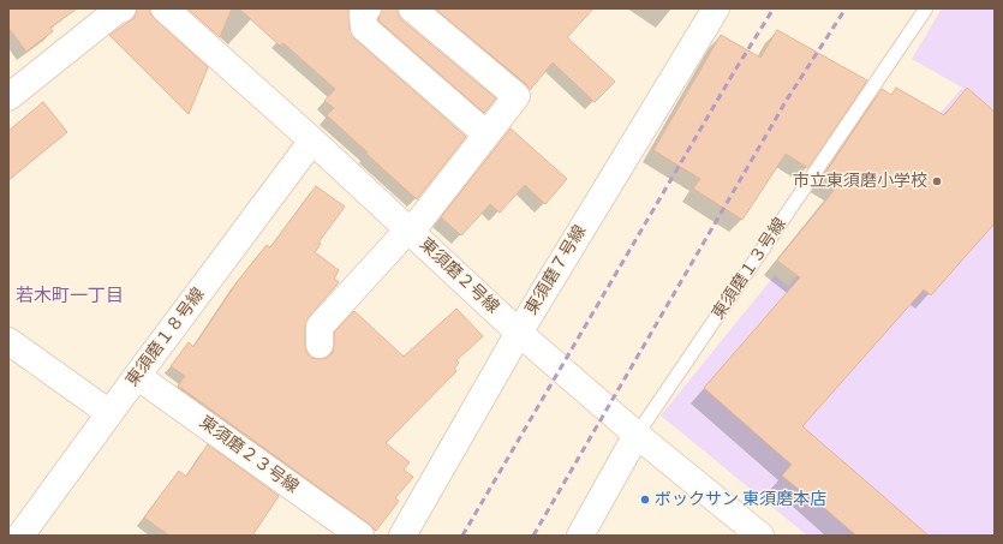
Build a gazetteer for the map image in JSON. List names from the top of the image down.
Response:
{
  "streets": {
    "street": [
      "東須磨１３号線",
      "東須磨７号線",
      "東須磨２号線",
      "東須磨１８号線",
      "東須磨２３号線"
    ]
  },
  "crossings": [
    ["東須磨１３号線", "東須磨２号線"],
    ["東須磨７号線", "東須磨２号線"],
    ["東須磨２号線", "東須磨１８号線"],
    ["東須磨１８号線", "東須磨２３号線"]
  ],
  "districts": ["若木町一丁目"],
  "places": ["市立東須磨小学校", "ボックサン 東須磨本店"]
}
